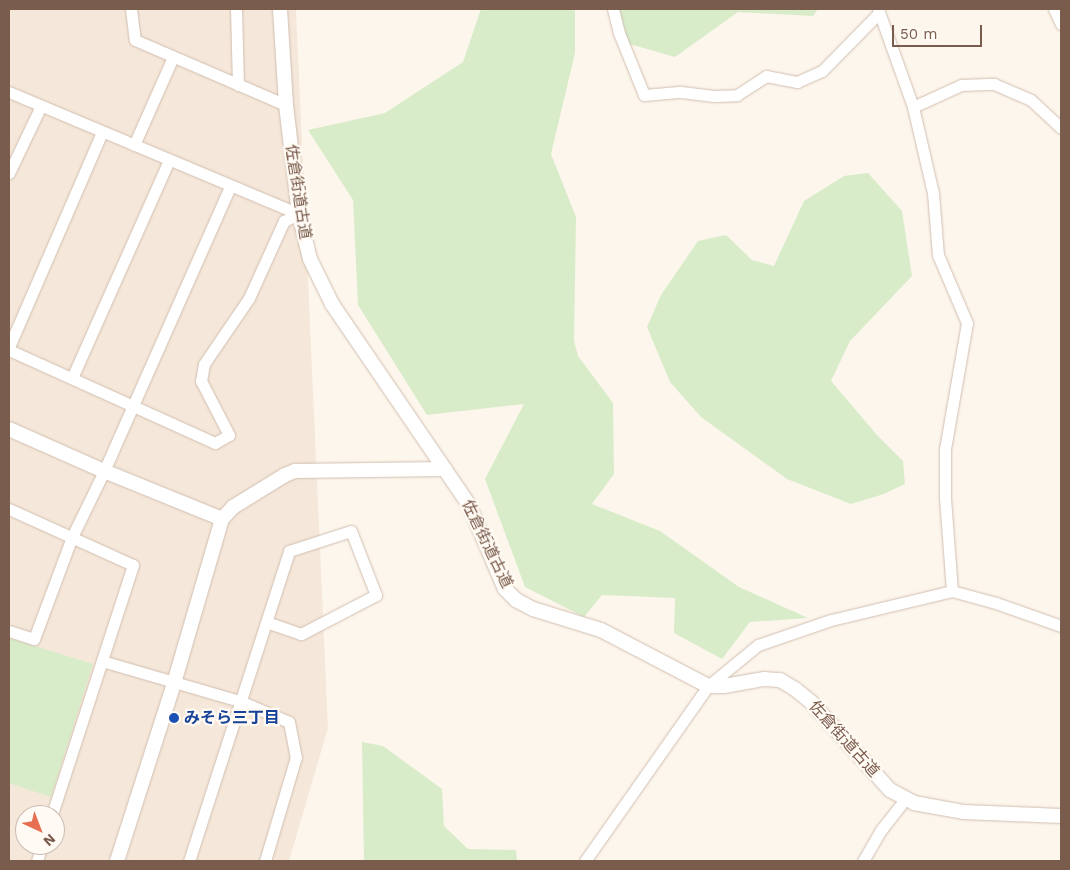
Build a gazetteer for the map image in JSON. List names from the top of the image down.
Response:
{
  "streets": {
    "street": ["佐倉街道古道"]
  },
  "places": ["みそら三丁目"],
  "scale_bar": "50 m",
  "north": "bottom right"
}
